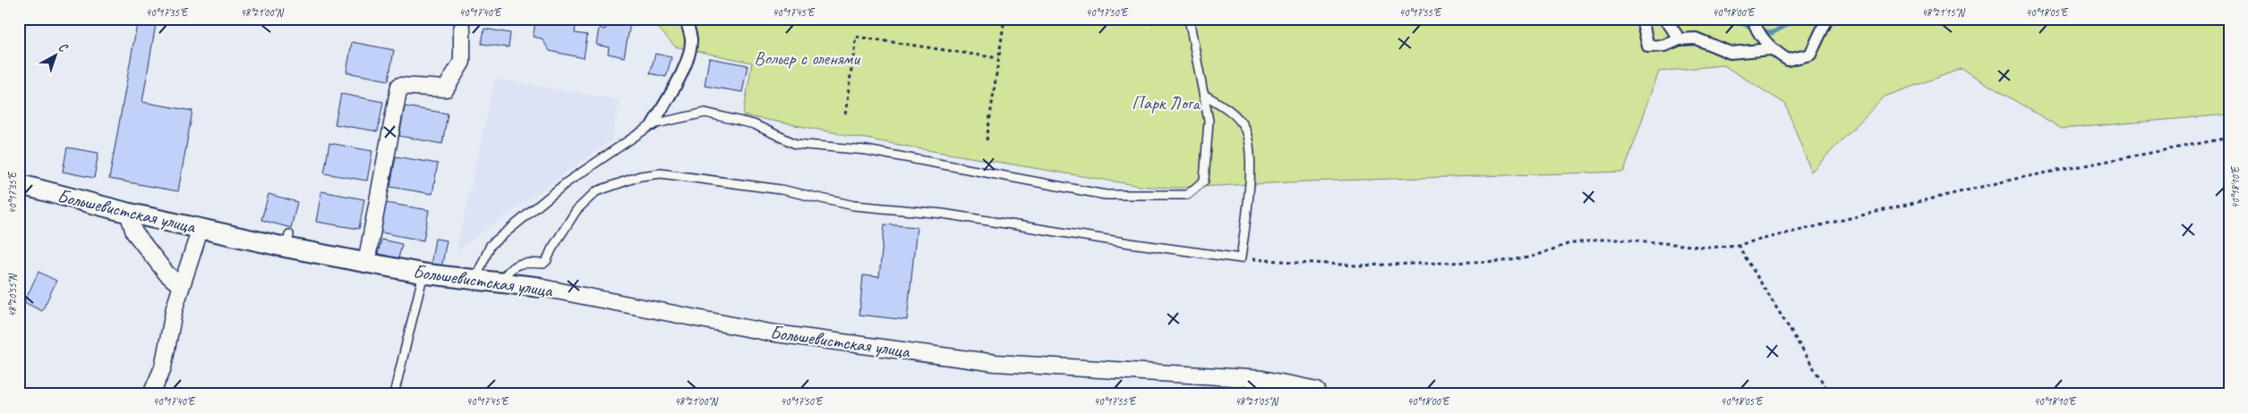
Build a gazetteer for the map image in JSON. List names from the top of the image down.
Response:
{
  "streets": {
    "street": ["Большевистская улица"]
  },
  "parks": ["Вольер с оленями", "Парк Лога"],
  "north": "top right",
  "coordinates": [
    "40°17'35\"E",
    "48°21'00\"N",
    "40°17'40\"E",
    "40°17'45\"E",
    "40°17'50\"E",
    "40°17'55\"E",
    "40°18'00\"E",
    "48°21'15\"N",
    "40°18'05\"E",
    "40°18'10\"E",
    "48°20'55\"N",
    "48°21'05\"N"
  ]
}
